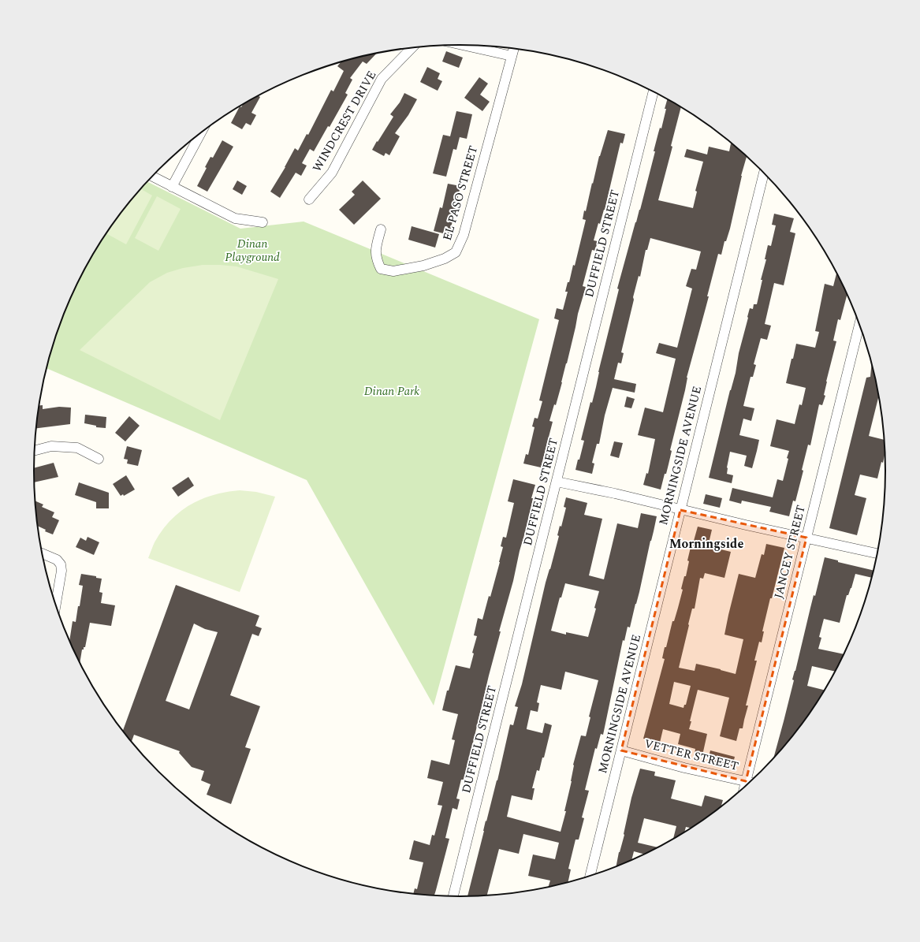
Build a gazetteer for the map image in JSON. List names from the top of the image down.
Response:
{
  "streets": {
    "street": [
      "WINDCREST DRIVE",
      "EL PASO STREET",
      "DUFFIELD STREET",
      "MORNINGSIDE AVENUE",
      "JANCEY STREET",
      "VETTER STREET"
    ]
  },
  "crossings": [
    ["MORNINGSIDE AVENUE", "VETTER STREET"],
    ["JANCEY STREET", "VETTER STREET"]
  ],
  "districts": ["Morningside"],
  "parks": ["Dinan Playground", "Dinan Park"]
}
